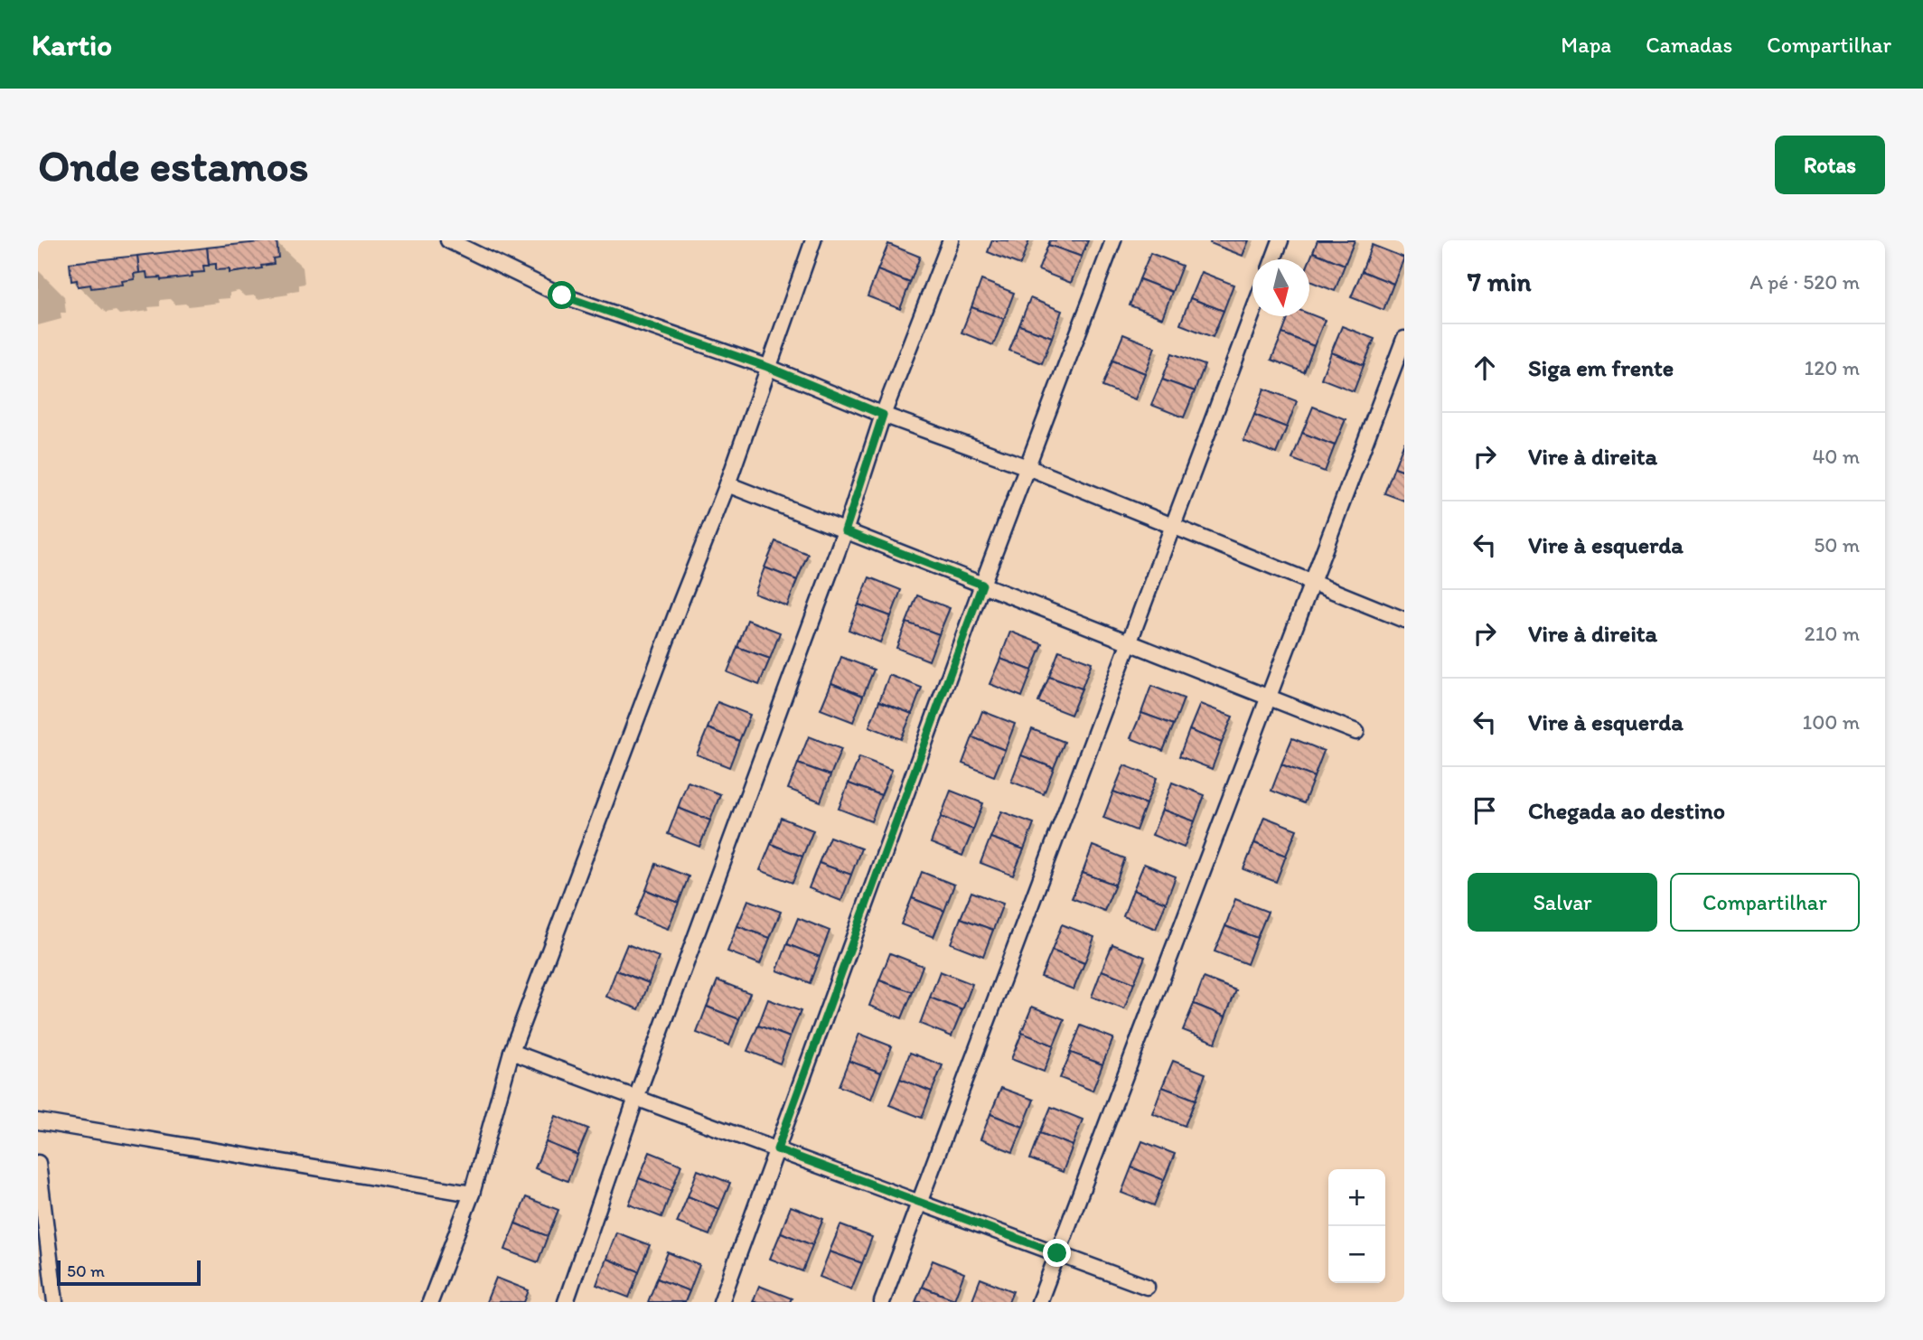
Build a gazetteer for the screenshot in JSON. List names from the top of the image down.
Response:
{
  "scale_bar": "50 m",
  "north": "bottom",
  "page": {
    "header": "Kartio",
    "nav": ["Mapa", "Camadas", "Compartilhar"],
    "buttons": [
      "Rotas",
      ["Salvar", "Compartilhar"]
    ],
    "title": "Onde estamos",
    "heading": ["7 min", "A pé · 520 m"],
    "list": [
      ["Siga em frente", "120 m"],
      ["Vire à direita", "40 m"],
      ["Vire à esquerda", "50 m"],
      ["Vire à direita", "210 m"],
      ["Vire à esquerda", "100 m"],
      "Chegada ao destino"
    ],
    "map_buttons": ["+", "−"],
    "scale": "50 m"
  }
}
